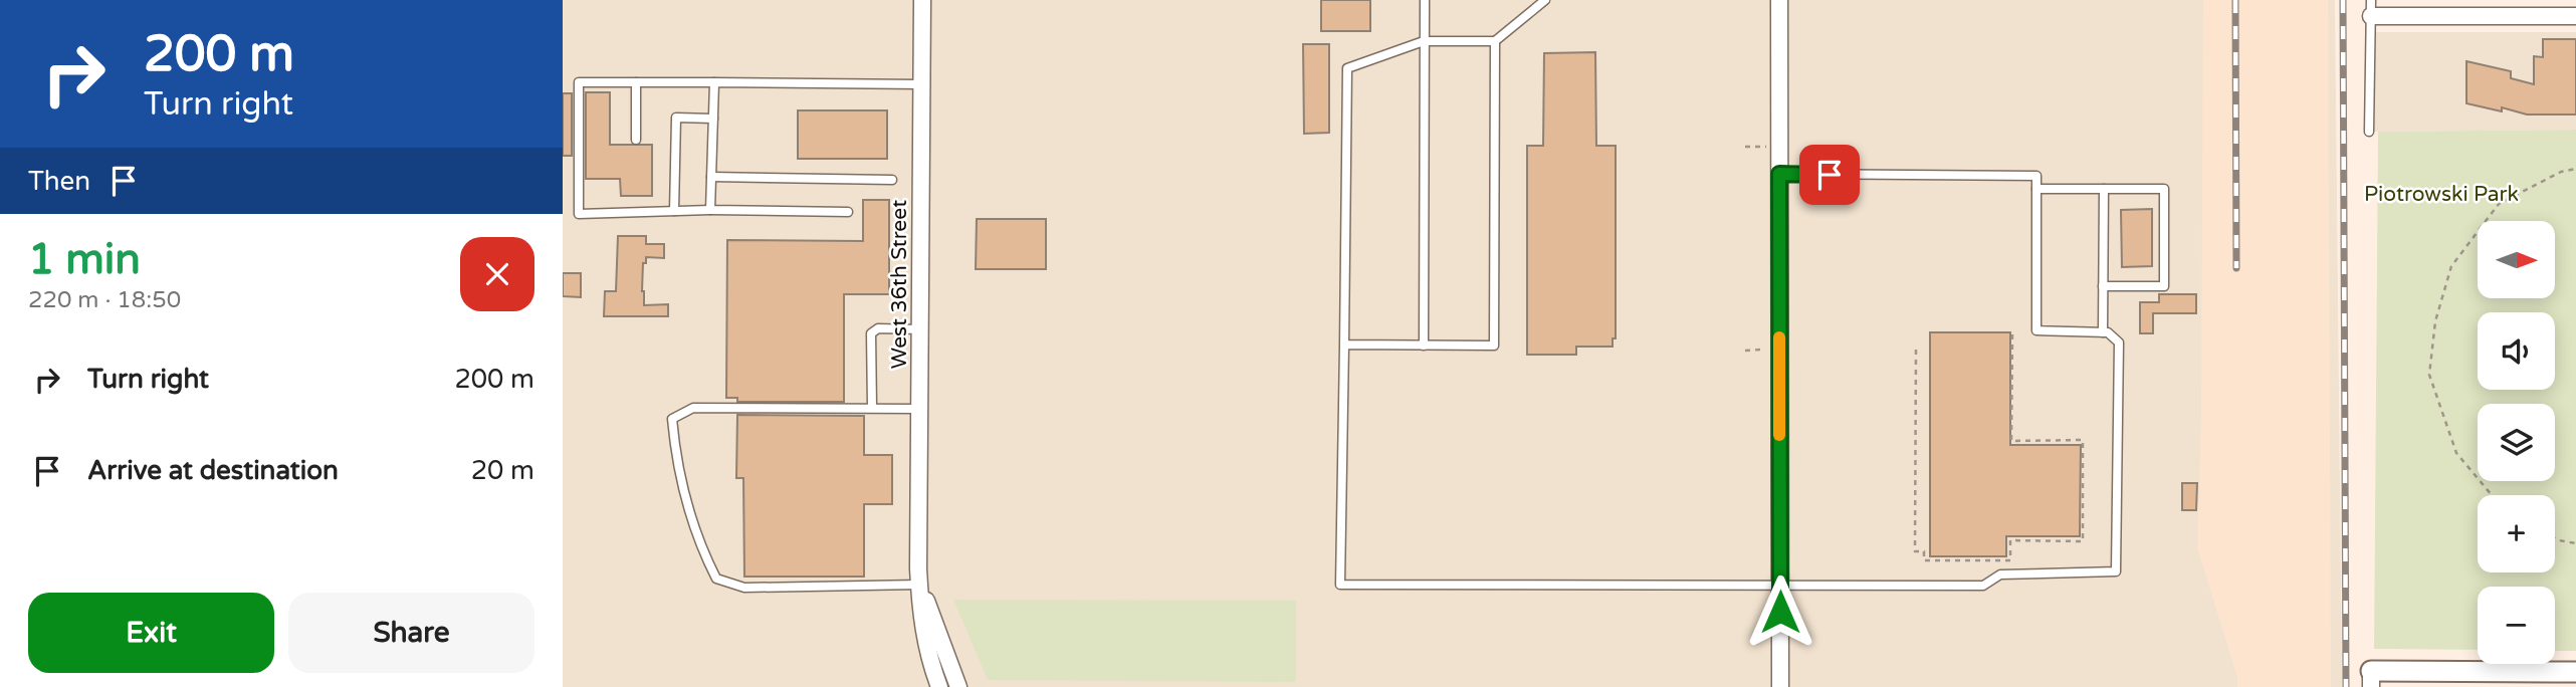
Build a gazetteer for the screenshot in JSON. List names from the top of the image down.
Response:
{
  "streets": {
    "street": ["West 36th Street"]
  },
  "parks": ["Piotrowski Park"],
  "north": "right",
  "page": {
    "turn": ["200 m", "Turn right"],
    "then": "Then",
    "heading": ["1 min", "220 m · 18:50"],
    "map_buttons": ["+", "−"],
    "list": [
      {
        "name": "Turn right",
        "value": "200 m"
      },
      {
        "name": "Arrive at destination",
        "value": "20 m"
      }
    ],
    "buttons": ["Exit", "Share"]
  }
}
